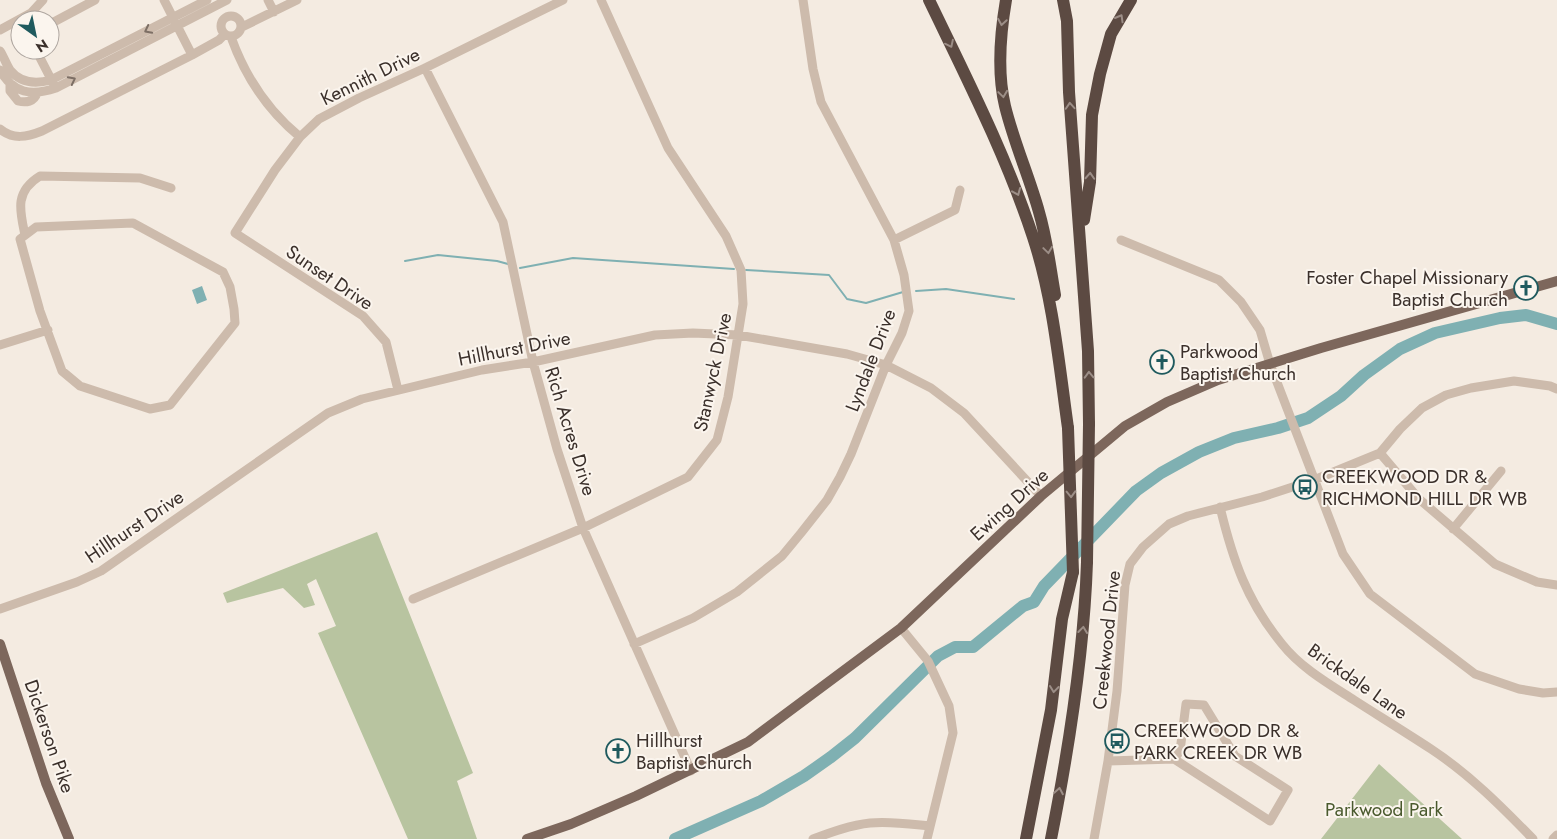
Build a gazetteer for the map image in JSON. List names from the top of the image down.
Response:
{
  "streets": {
    "main road": ["Ewing Drive", "Dickerson Pike"],
    "street": [
      "Kennith Drive",
      "Sunset Drive",
      "Hillhurst Drive",
      "Lyndale Drive",
      "Stanwyck Drive",
      "Rich Acres Drive",
      "Creekwood Drive",
      "Brickdale Lane"
    ]
  },
  "crossings": [
    ["Kennith Drive", "Sunset Drive"],
    ["Kennith Drive", "Rich Acres Drive"],
    ["Sunset Drive", "Hillhurst Drive"],
    ["Hillhurst Drive", "Lyndale Drive"],
    ["Hillhurst Drive", "Stanwyck Drive"],
    ["Hillhurst Drive", "Rich Acres Drive"],
    ["Hillhurst Drive", "Ewing Drive"],
    ["Lyndale Drive", "Rich Acres Drive"],
    ["Stanwyck Drive", "Rich Acres Drive"],
    ["Rich Acres Drive", "Ewing Drive"],
    ["Creekwood Drive", "Brickdale Lane"]
  ],
  "parks": ["Parkwood Park"],
  "places": {
    "church": ["Foster Chapel Missionary Baptist Church", "Parkwood Baptist Church", "Hillhurst Baptist Church"],
    "bus stop": ["CREEKWOOD DR & RICHMOND HILL DR WB", "CREEKWOOD DR & PARK CREEK DR WB"]
  },
  "north": "bottom right"
}
